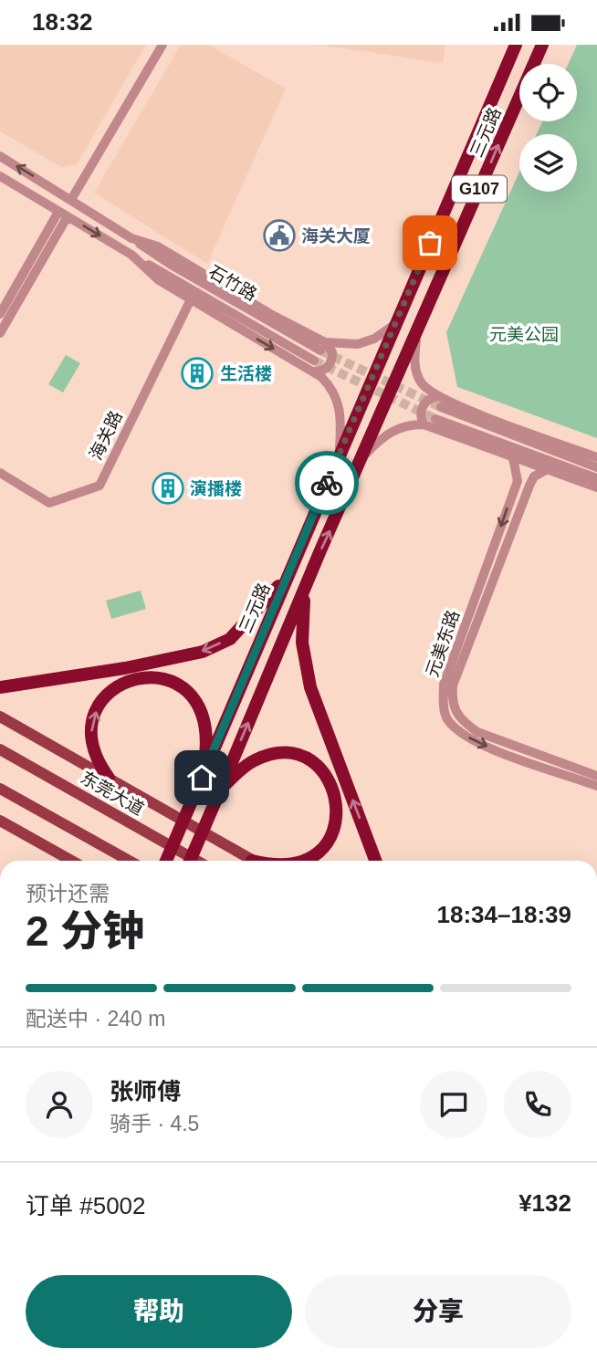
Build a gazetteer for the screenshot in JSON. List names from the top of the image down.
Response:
{
  "streets": {
    "highway": ["三元路", "G107"],
    "main road": ["东莞大道"],
    "street": ["石竹路", "海关路", "元美东路"]
  },
  "parks": ["元美公园"],
  "places": {
    "public building": ["海关大厦"],
    "building": ["生活楼", "演播楼"]
  },
  "page": {
    "status": "18:32",
    "heading": ["2 分钟", "预计还需", "18:34–18:39"],
    "panel": [
      "张师傅",
      "骑手 · 4.5",
      "订单 #5002",
      "¥132"
    ],
    "bar": "配送中 · 240 m",
    "buttons": ["帮助", "分享"]
  }
}
